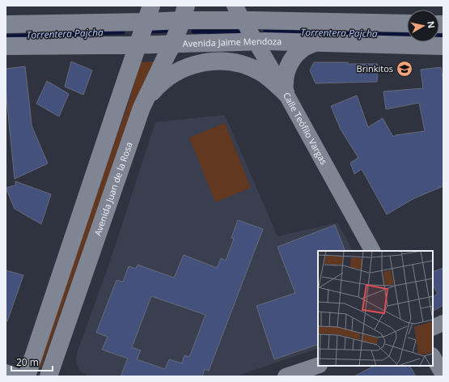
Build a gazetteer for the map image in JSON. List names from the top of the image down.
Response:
{
  "streets": {
    "main road": ["Avenida Jaime Mendoza", "Avenida Juan de la Rosa"],
    "street": ["Calle Teófilo Vargas"]
  },
  "crossings": [
    ["Avenida Jaime Mendoza", "Calle Teófilo Vargas"],
    ["Avenida Jaime Mendoza", "Avenida Juan de la Rosa"]
  ],
  "water": ["Torrentera Pajcha"],
  "places": {
    "school or university": ["Brinkitos"]
  },
  "scale_bar": "20 m",
  "north": "right"
}
